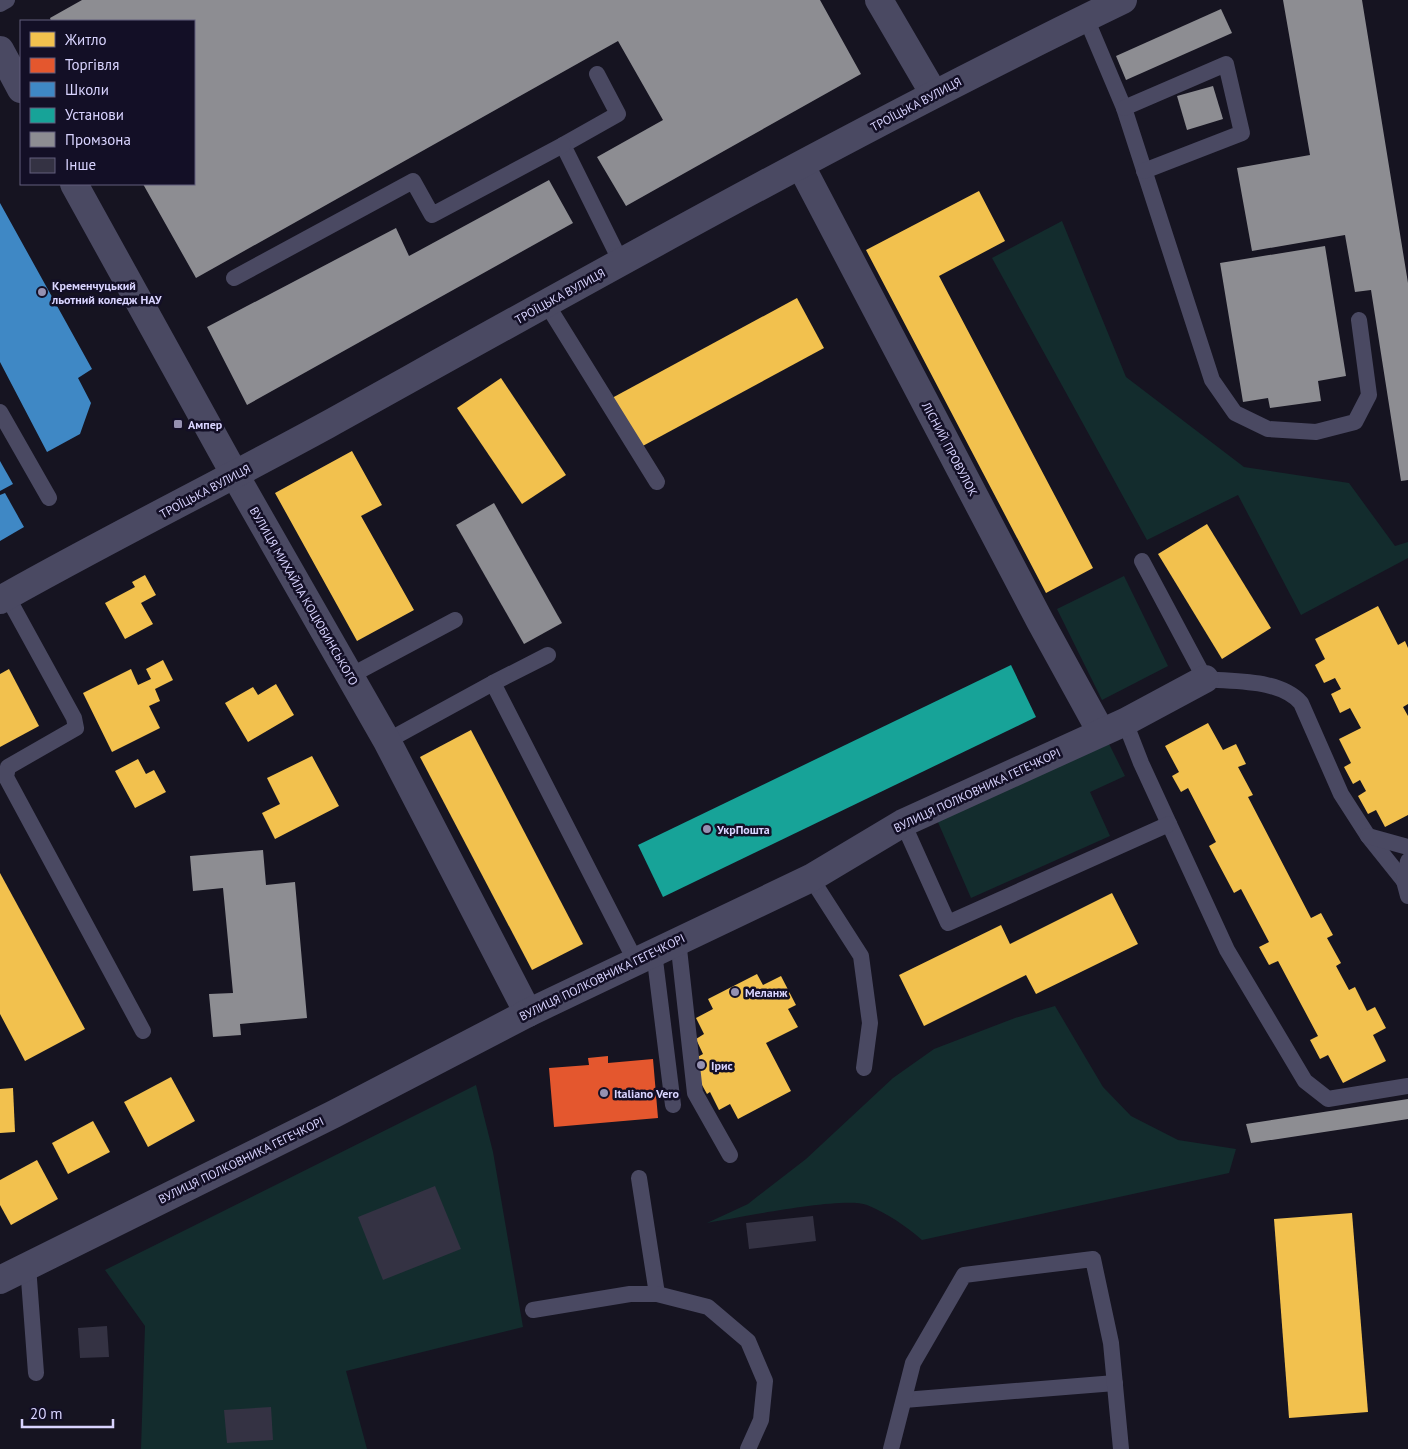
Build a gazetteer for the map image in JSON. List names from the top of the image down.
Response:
{
  "streets": {
    "street": [
      "ТРОЇЦЬКА ВУЛИЦЯ",
      "ЛІСНИЙ ПРОВУЛОК",
      "ВУЛИЦЯ МИХАЙЛА КОЦЮБИНСЬКОГО",
      "ВУЛИЦЯ ПОЛКОВНИКА ГЕГЕЧКОРІ"
    ]
  },
  "crossings": [
    ["ТРОЇЦЬКА ВУЛИЦЯ", "ЛІСНИЙ ПРОВУЛОК"],
    ["ТРОЇЦЬКА ВУЛИЦЯ", "ВУЛИЦЯ МИХАЙЛА КОЦЮБИНСЬКОГО"],
    ["ЛІСНИЙ ПРОВУЛОК", "ВУЛИЦЯ ПОЛКОВНИКА ГЕГЕЧКОРІ"],
    ["ВУЛИЦЯ МИХАЙЛА КОЦЮБИНСЬКОГО", "ВУЛИЦЯ ПОЛКОВНИКА ГЕГЕЧКОРІ"]
  ],
  "places": {
    "other": [
      "Кременчуцький льотний коледж НАУ",
      "УкрПошта",
      "Меланж",
      "Ірис",
      "Italiano Vero"
    ],
    "transit": ["Ампер"]
  },
  "legend": [
    "Житло",
    "Торгівля",
    "Школи",
    "Установи",
    "Промзона",
    "Інше"
  ],
  "scale_bar": "20 m"
}
